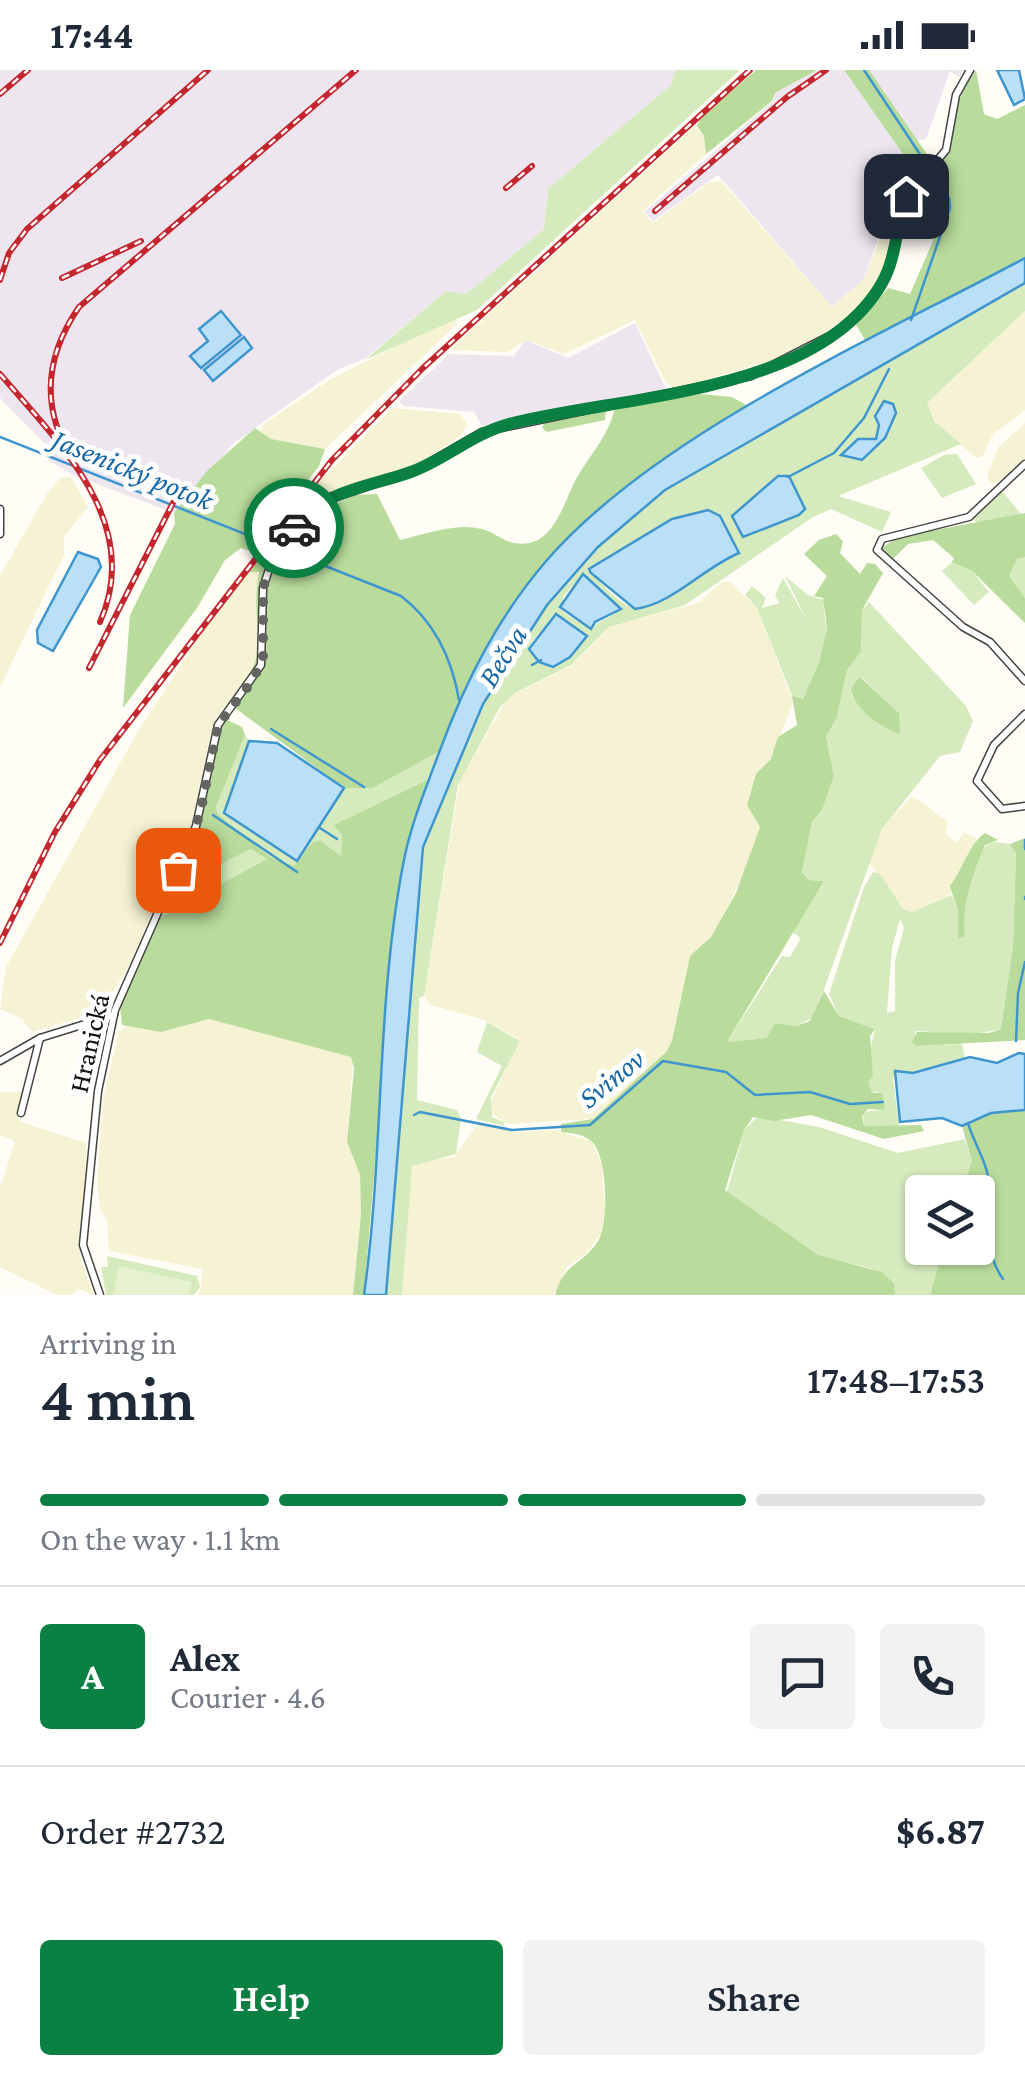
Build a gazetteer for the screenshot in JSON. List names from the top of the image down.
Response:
{
  "streets": {
    "street": ["Hranická"]
  },
  "water": ["Jasenický potok", "Bečva", "Svinov"],
  "page": {
    "status": "17:44",
    "heading": ["4 min", "Arriving in", "17:48–17:53"],
    "panel": [
      "Alex",
      "Courier · 4.6",
      "Order #2732",
      "$6.87"
    ],
    "bar": "On the way · 1.1 km",
    "round": "A",
    "buttons": ["Help", "Share"]
  }
}
